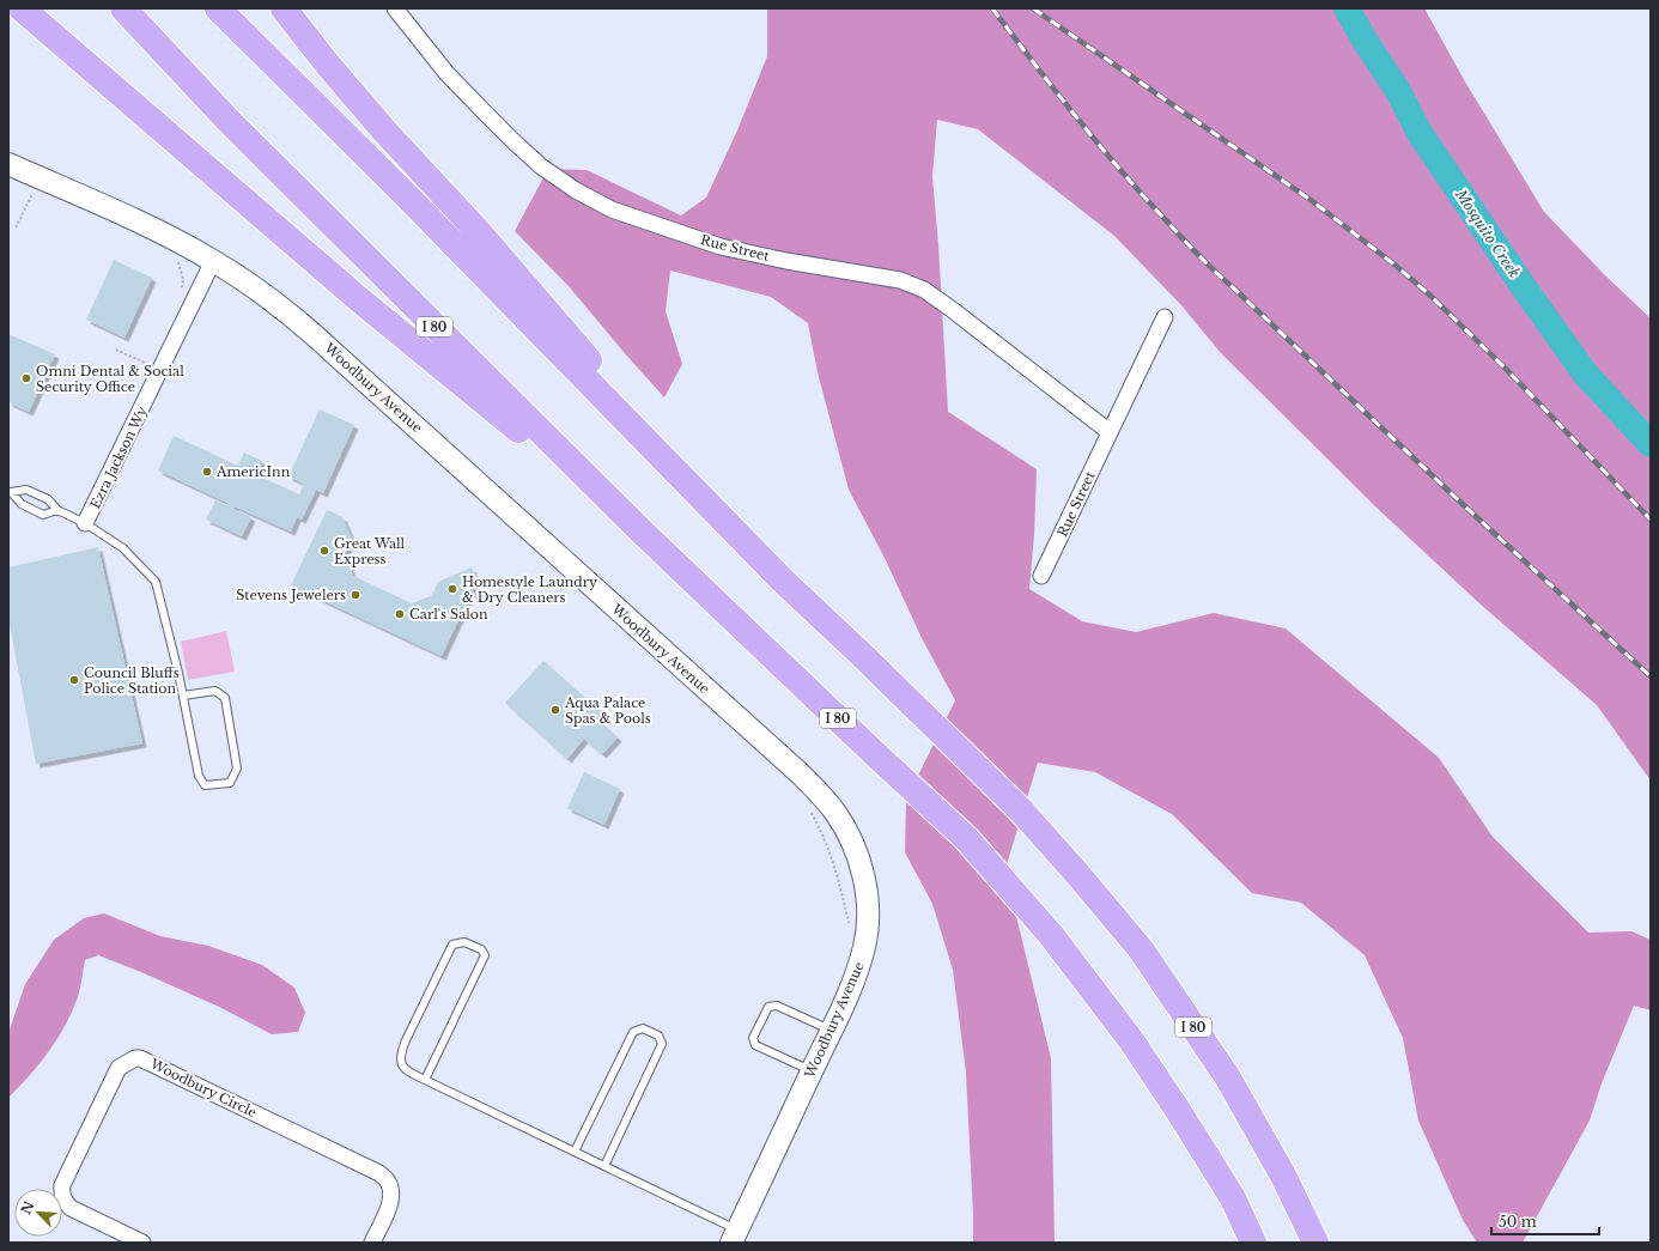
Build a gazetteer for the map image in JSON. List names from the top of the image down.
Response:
{
  "streets": {
    "highway": ["I 80"],
    "main road": ["Woodbury Avenue"],
    "street": ["Rue Street", "Ezra Jackson Wy", "Woodbury Circle"]
  },
  "crossings": [
    ["Woodbury Avenue", "Ezra Jackson Wy"]
  ],
  "water": ["Mosquito Creek"],
  "places": [
    "Omni Dental & Social Security Office",
    "AmericInn",
    "Great Wall Express",
    "Homestyle Laundry & Dry Cleaners",
    "Stevens Jewelers",
    "Carl's Salon",
    "Council Bluffs Police Station",
    "Aqua Palace Spas & Pools"
  ],
  "scale_bar": "50 m",
  "north": "top left"
}
